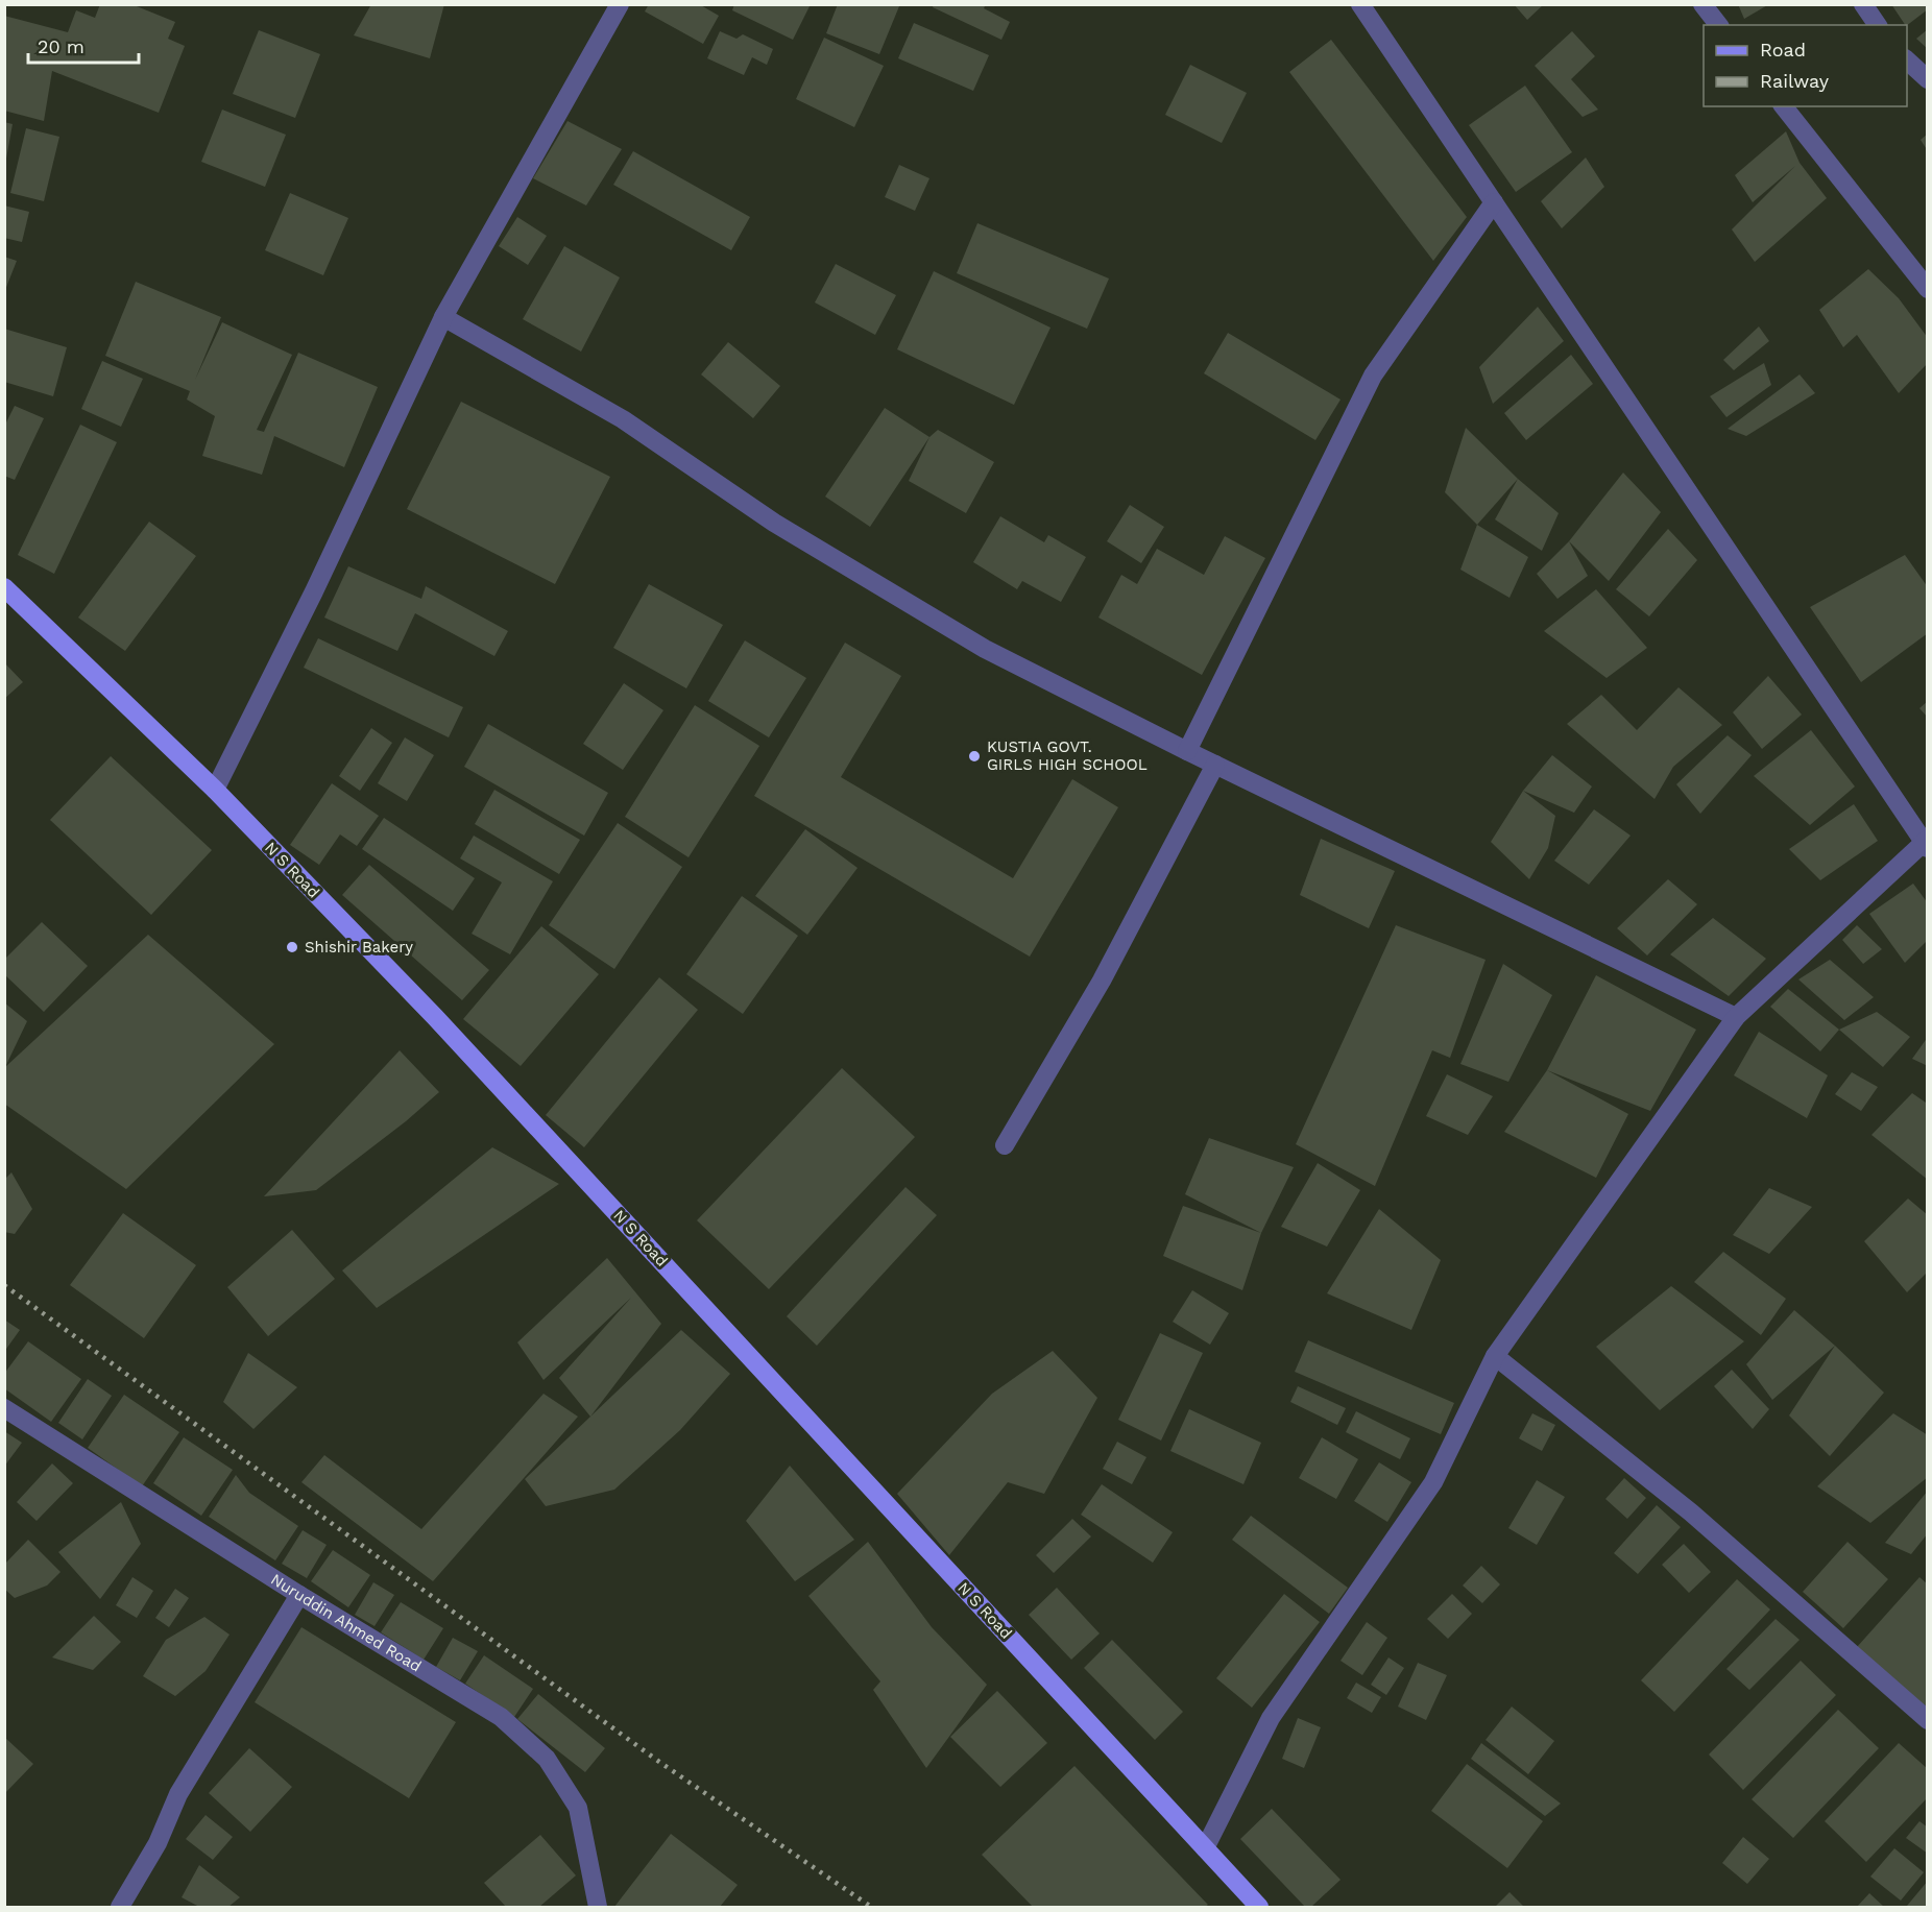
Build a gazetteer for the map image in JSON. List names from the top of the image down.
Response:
{
  "streets": {
    "main road": ["N S Road"],
    "street": ["Nuruddin Ahmed Road"]
  },
  "places": ["KUSTIA GOVT. GIRLS HIGH SCHOOL", "Shishir Bakery"],
  "legend": ["Road", "Railway"],
  "scale_bar": "20 m"
}
